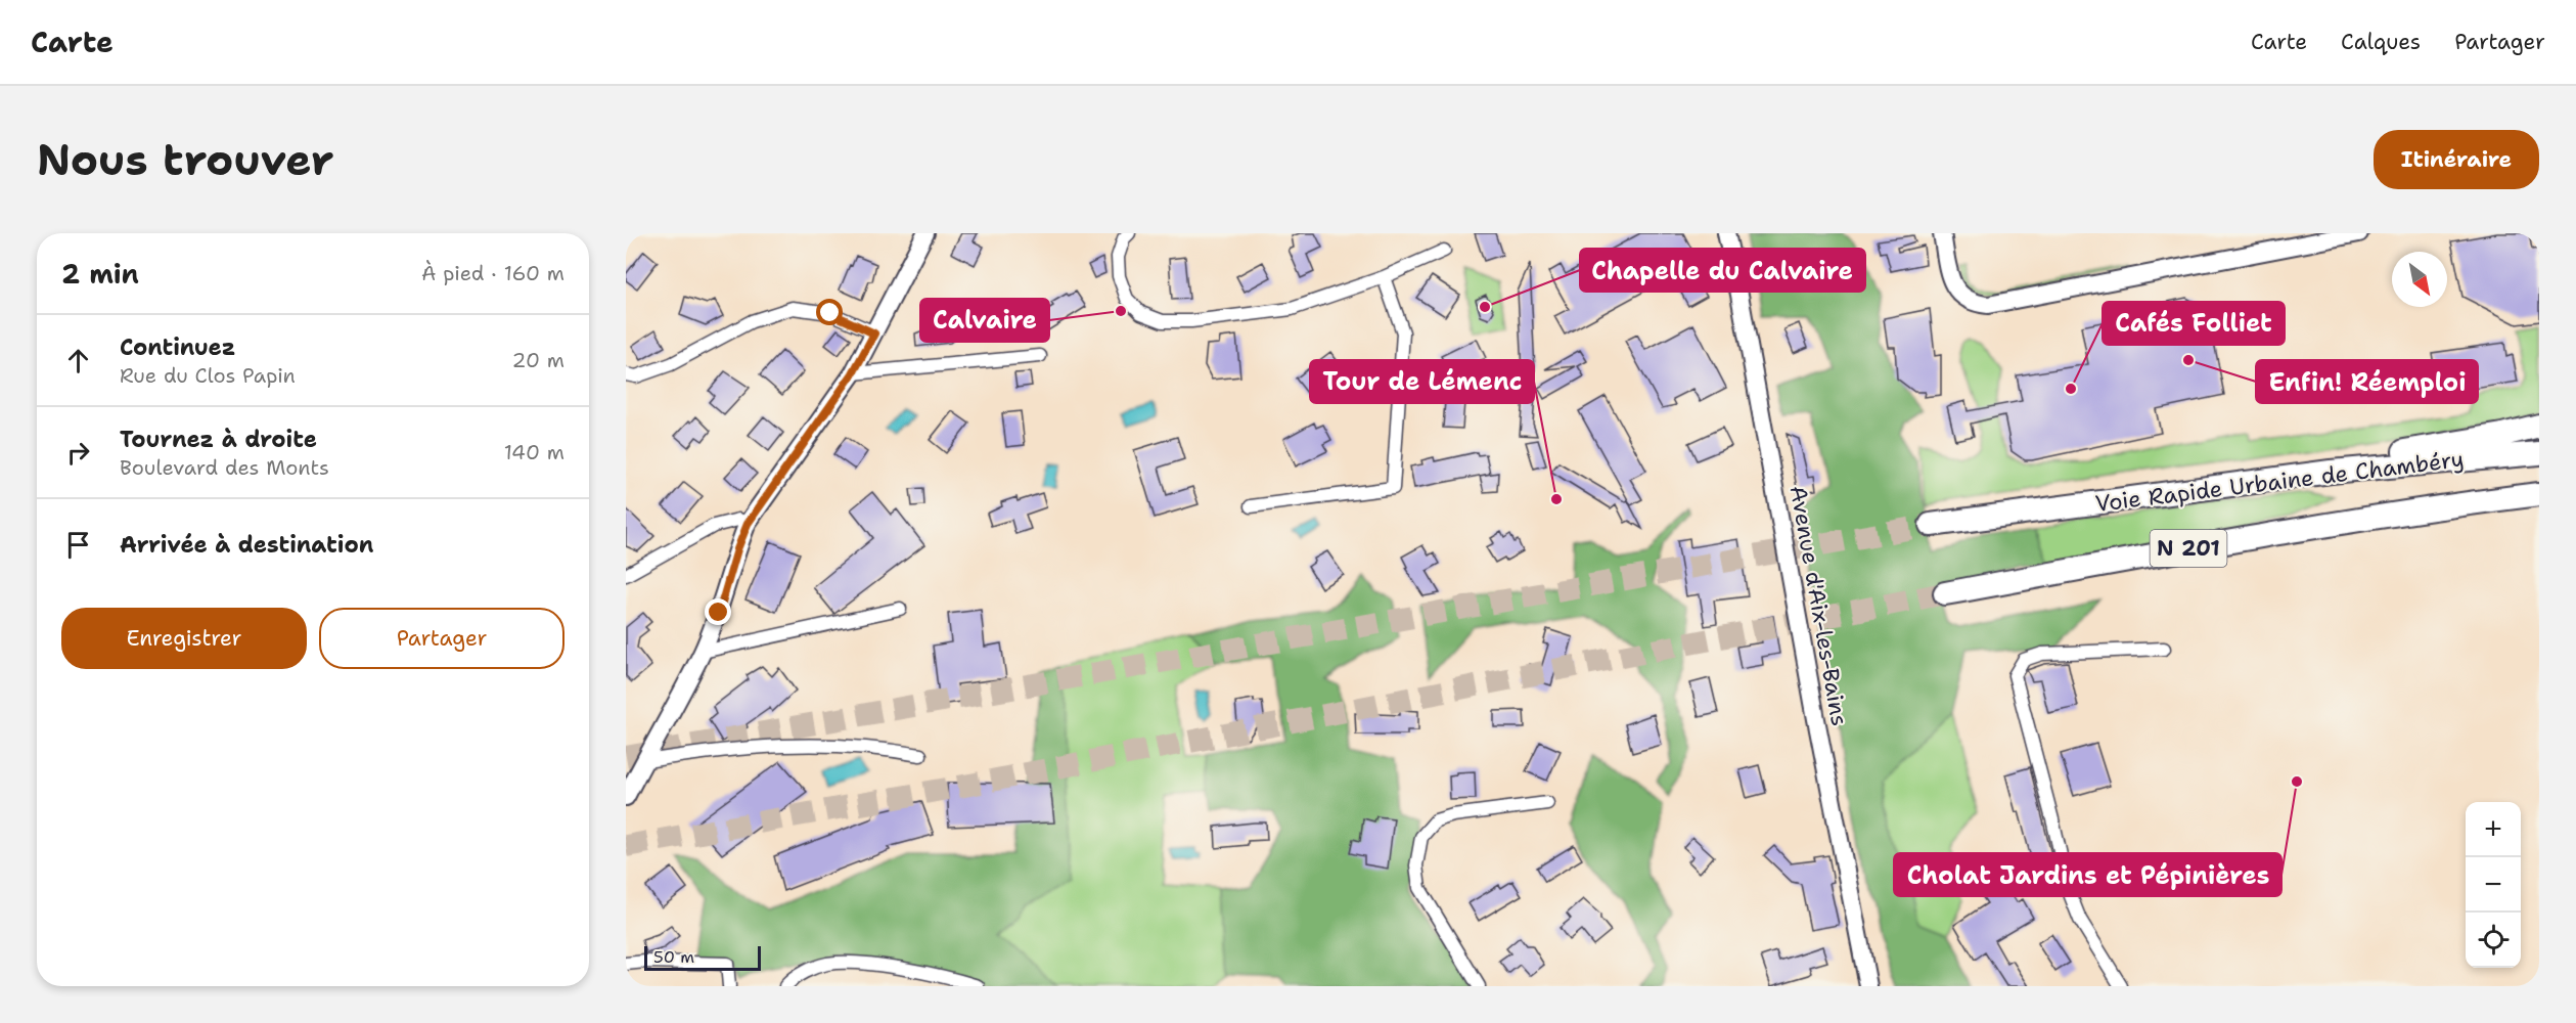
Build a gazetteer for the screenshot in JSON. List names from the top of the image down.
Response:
{
  "streets": {
    "highway": ["Voie Rapide Urbaine de Chambéry", "N 201"],
    "main road": ["Avenue d'Aix-les-Bains"]
  },
  "places": [
    "Chapelle du Calvaire",
    "Calvaire",
    "Enfin! Réemploi",
    "Cafés Folliet",
    "Tour de Lémenc",
    "Cholat Jardins et Pépinières"
  ],
  "scale_bar": "50 m",
  "north": "bottom right",
  "page": {
    "header": "Carte",
    "nav": ["Carte", "Calques", "Partager"],
    "buttons": [
      "Itinéraire",
      ["Enregistrer", "Partager"]
    ],
    "title": "Nous trouver",
    "heading": ["2 min", "À pied · 160 m"],
    "list": [
      ["Continuez", "Rue du Clos Papin", "20 m"],
      ["Tournez à droite", "Boulevard des Monts", "140 m"],
      "Arrivée à destination"
    ],
    "map_buttons": ["+", "−"],
    "scale": "50 m"
  }
}
